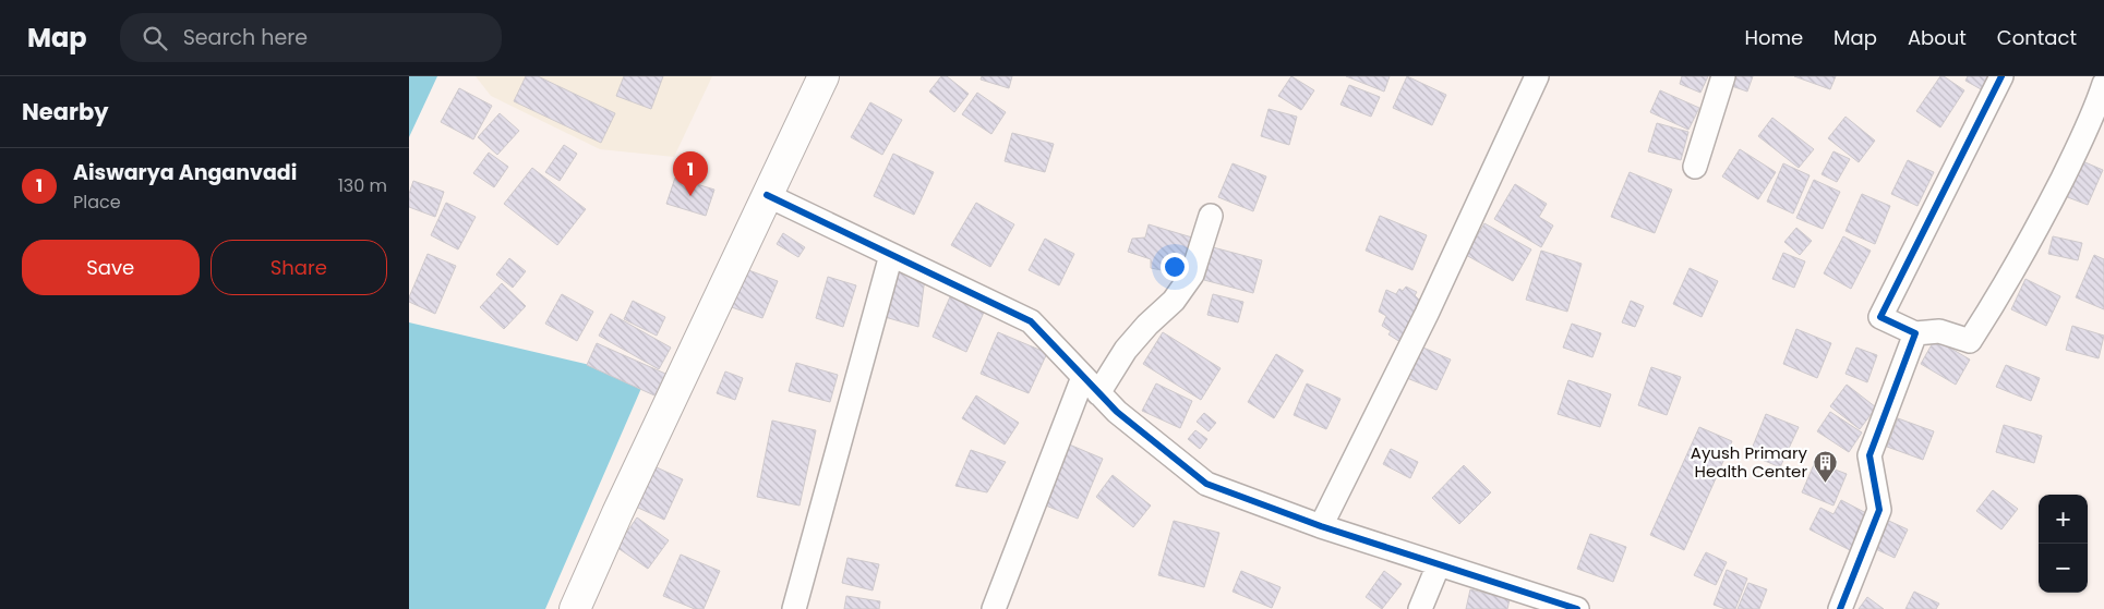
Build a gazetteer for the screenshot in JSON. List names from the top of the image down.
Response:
{
  "places": {
    "building": ["Ayush Primary Health Center"]
  },
  "page": {
    "header": "Map",
    "search": "Search here",
    "nav": [
      "Home",
      "Map",
      "About",
      "Contact"
    ],
    "heading": "Nearby",
    "list": [
      {
        "mark": "1",
        "name": "Aiswarya Anganvadi",
        "note": "Place",
        "value": "130 m"
      }
    ],
    "pins": "1",
    "buttons": ["Save", "Share"],
    "map_buttons": ["+", "−"]
  }
}
